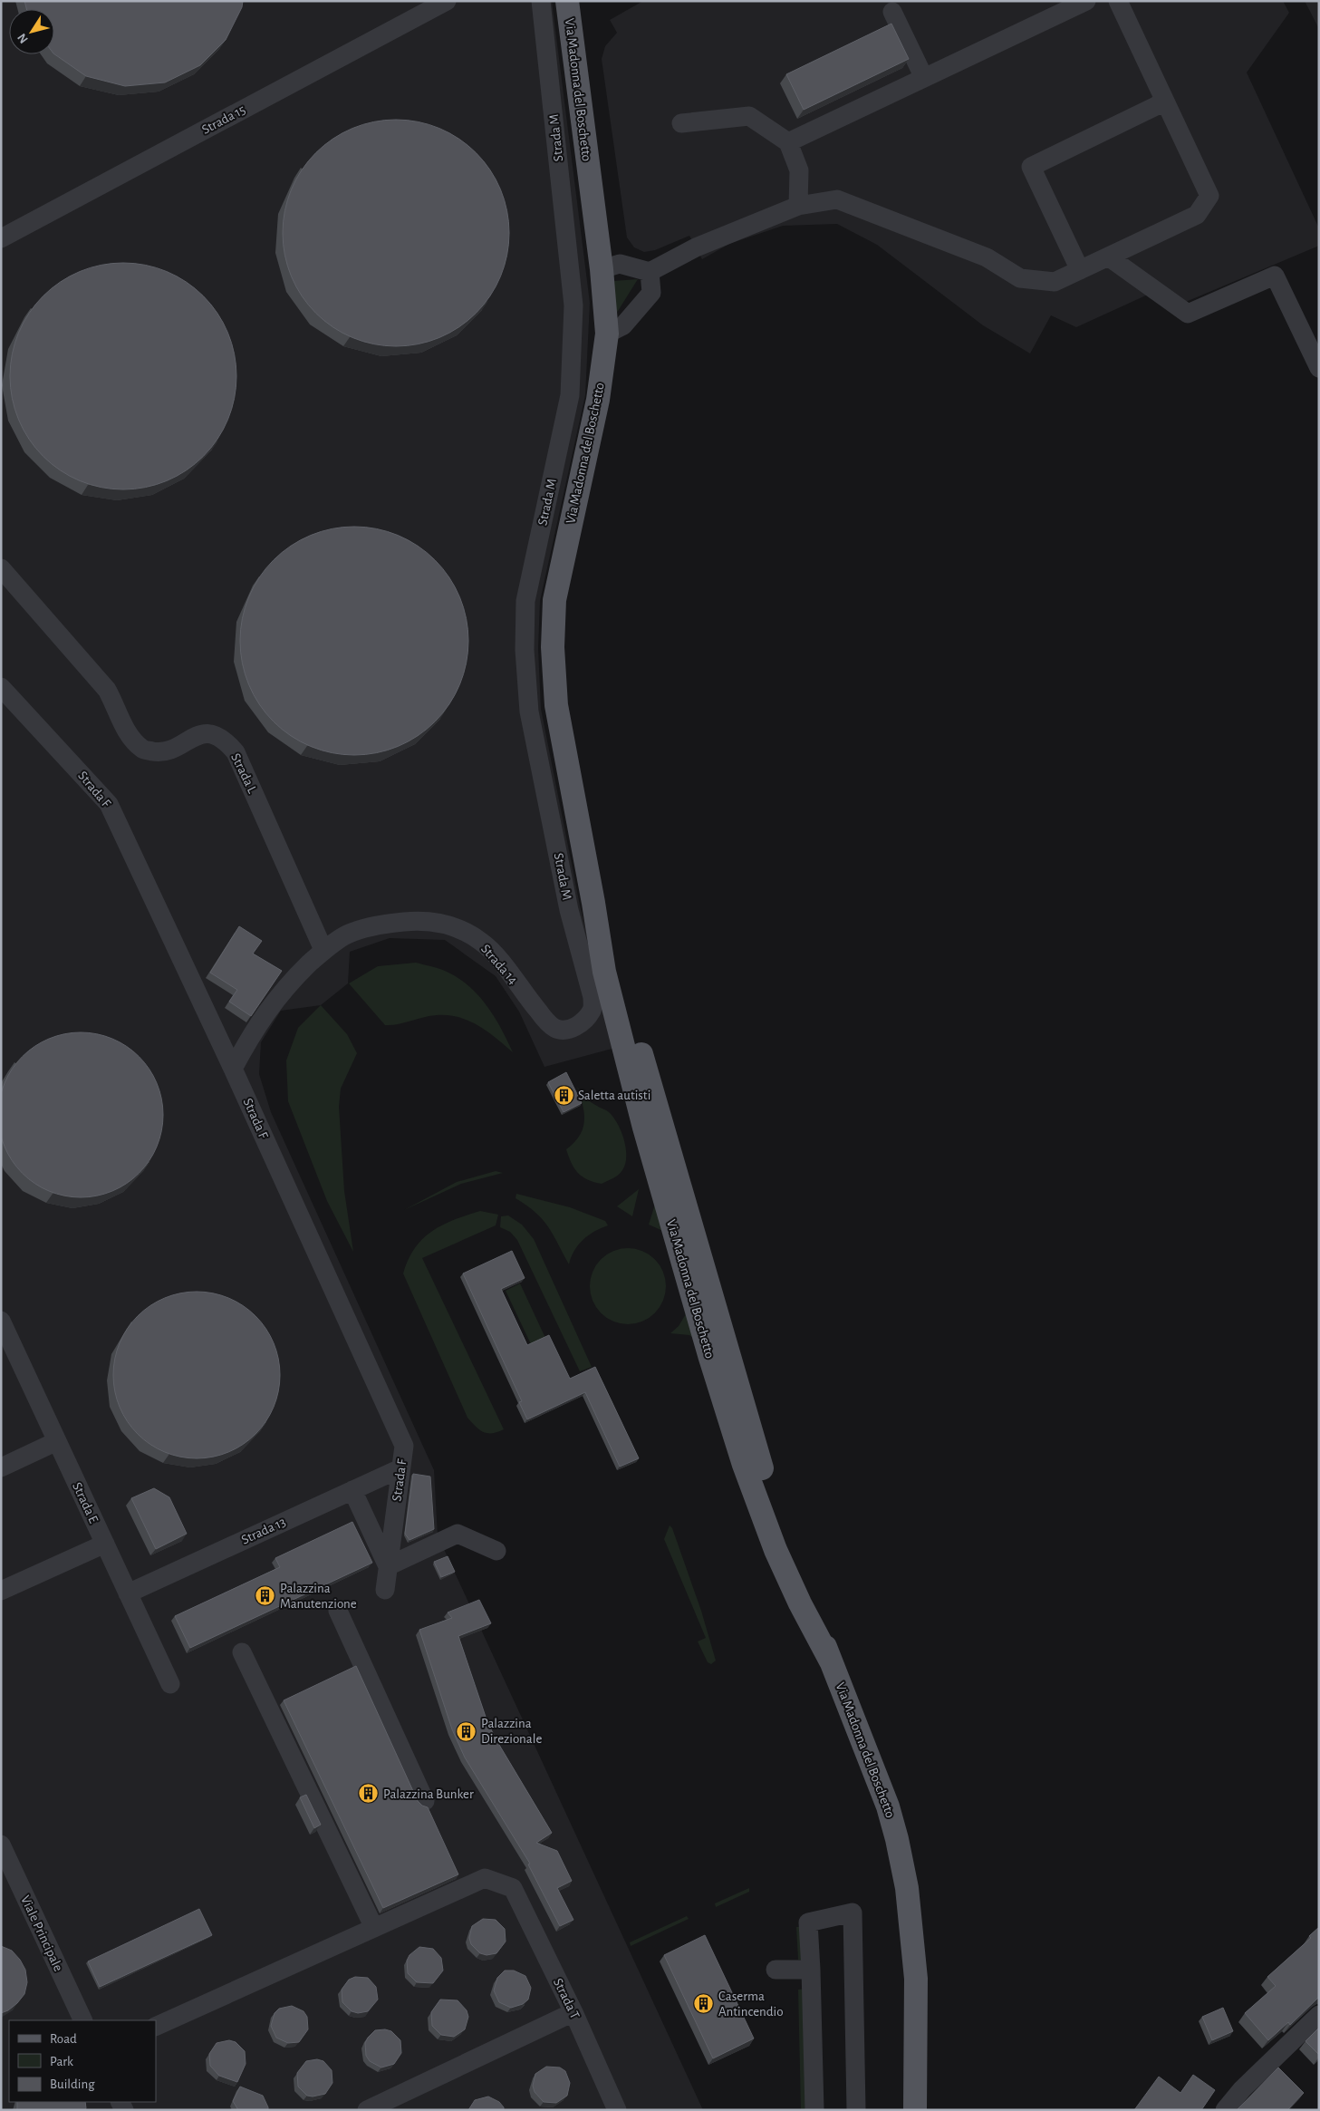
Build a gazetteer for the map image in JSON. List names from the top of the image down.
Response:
{
  "streets": {
    "main road": ["Via Madonna del Boschetto"],
    "street": [
      "Strada 15",
      "Strada M",
      "Strada L",
      "Strada F",
      "Strada 14",
      "Strada E",
      "Strada 13",
      "Viale Principale",
      "Strada T"
    ]
  },
  "crossings": [
    ["Strada M", "Strada 14"],
    ["Strada L", "Strada 14"],
    ["Strada F", "Strada 14"],
    ["Strada F", "Strada 13"],
    ["Strada E", "Strada 13"]
  ],
  "places": {
    "building": [
      "Saletta autisti",
      "Palazzina Manutenzione",
      "Palazzina Direzionale",
      "Palazzina Bunker",
      "Caserma Antincendio"
    ]
  },
  "legend": ["Road", "Park", "Building"],
  "north": "bottom left"
}
